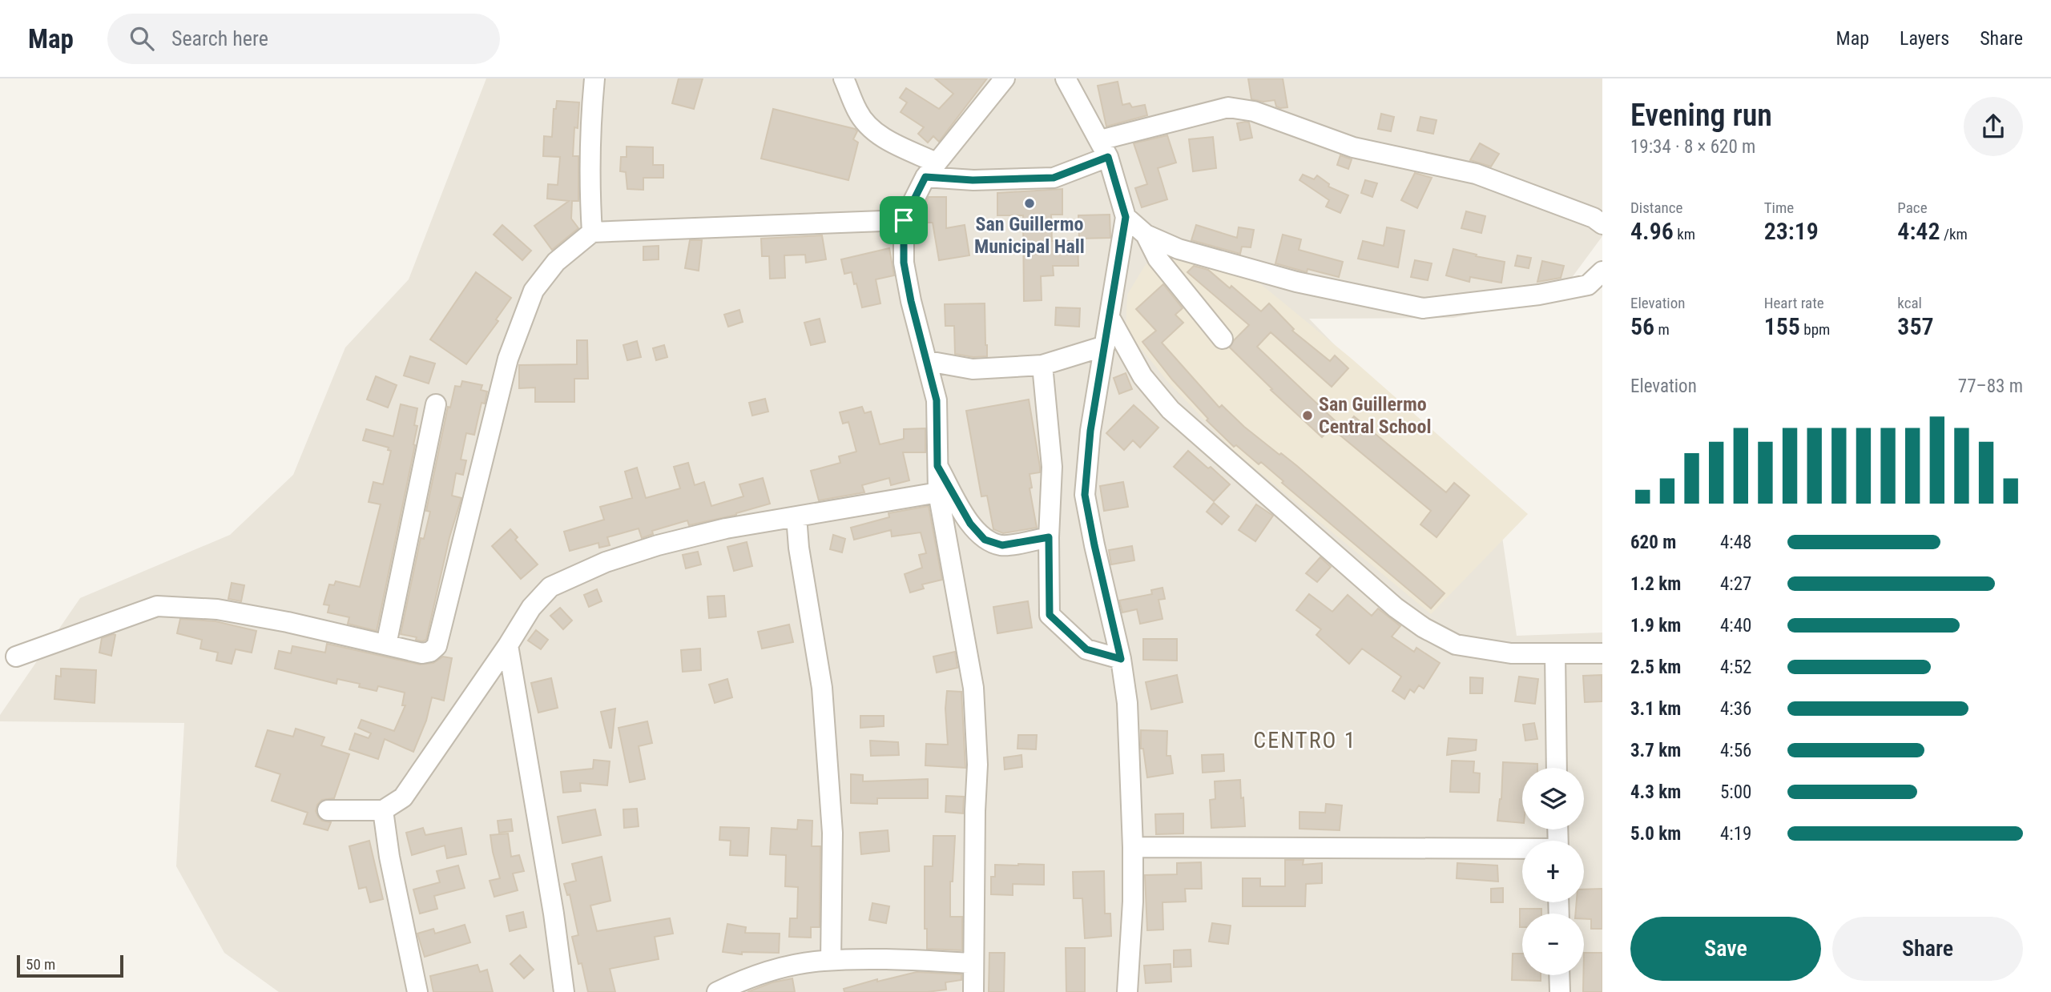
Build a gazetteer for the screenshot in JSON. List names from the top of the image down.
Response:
{
  "districts": ["CENTRO 1"],
  "places": ["San Guillermo Municipal Hall", "San Guillermo Central School"],
  "scale_bar": "50 m",
  "page": {
    "header": "Map",
    "search": "Search here",
    "nav": ["Map", "Layers", "Share"],
    "heading": ["Evening run", "19:34 · 8 × 620 m"],
    "stats": [
      ["Distance", "4.96 km"],
      ["Time", "23:19"],
      ["Pace", "4:42 /km"],
      ["Elevation", "56 m"],
      ["Heart rate", "155 bpm"],
      ["kcal", "357"]
    ],
    "chart": ["Elevation", "77–83 m"],
    "list": [
      {
        "name": "620 m",
        "note": "4:48"
      },
      {
        "name": "1.2 km",
        "note": "4:27"
      },
      {
        "name": "1.9 km",
        "note": "4:40"
      },
      {
        "name": "2.5 km",
        "note": "4:52"
      },
      {
        "name": "3.1 km",
        "note": "4:36"
      },
      {
        "name": "3.7 km",
        "note": "4:56"
      },
      {
        "name": "4.3 km",
        "note": "5:00"
      },
      {
        "name": "5.0 km",
        "note": "4:19"
      }
    ],
    "map_buttons": ["+", "−"],
    "buttons": ["Save", "Share"],
    "scale": "50 m"
  }
}
